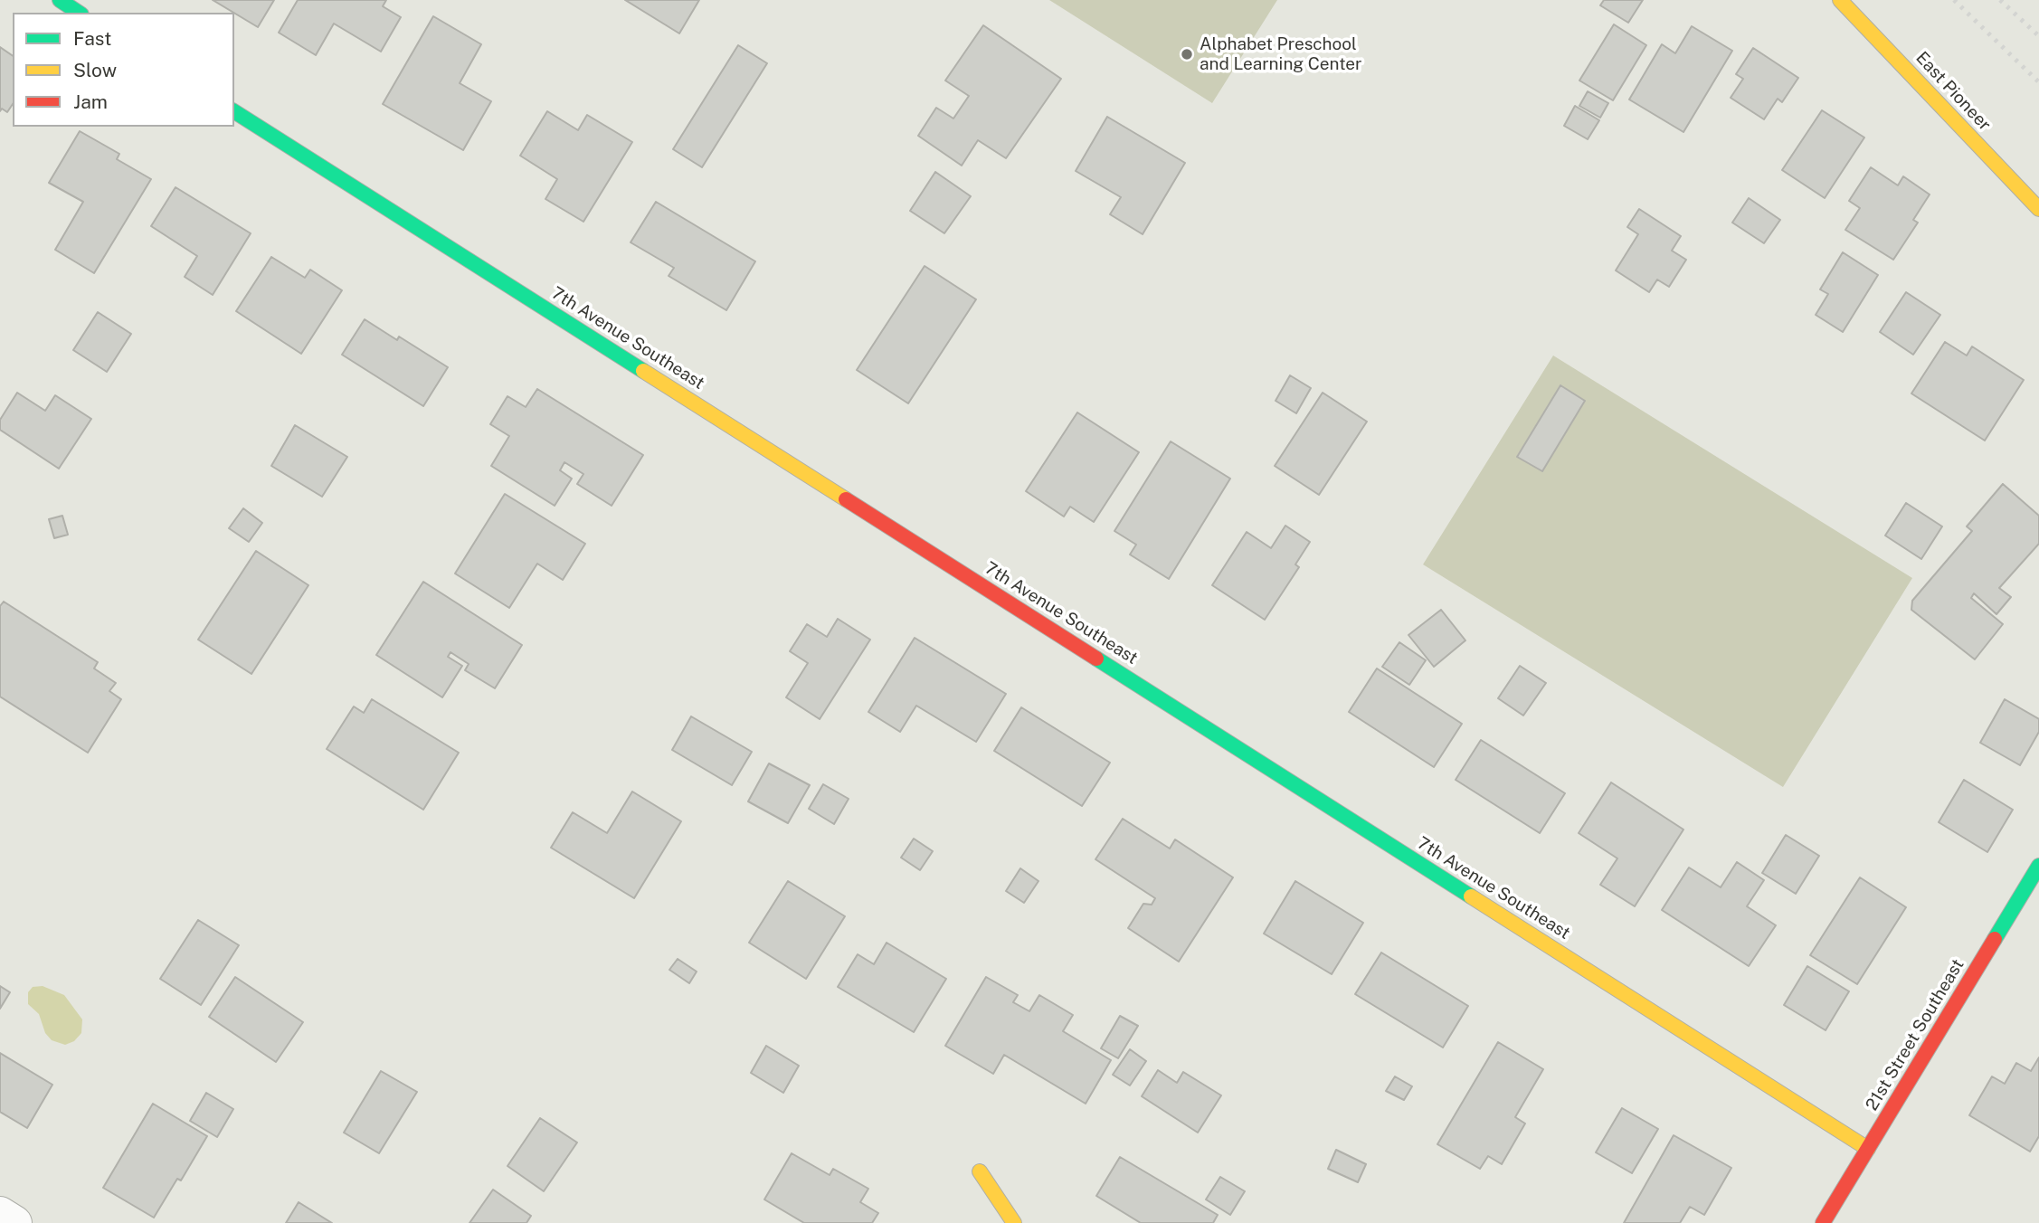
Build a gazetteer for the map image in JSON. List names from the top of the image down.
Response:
{
  "streets": {
    "street": ["East Pioneer", "7th Avenue Southeast", "21st Street Southeast"]
  },
  "crossings": [
    ["7th Avenue Southeast", "21st Street Southeast"]
  ],
  "places": ["Alphabet Preschool and Learning Center"],
  "legend": ["Fast", "Slow", "Jam"]
}
